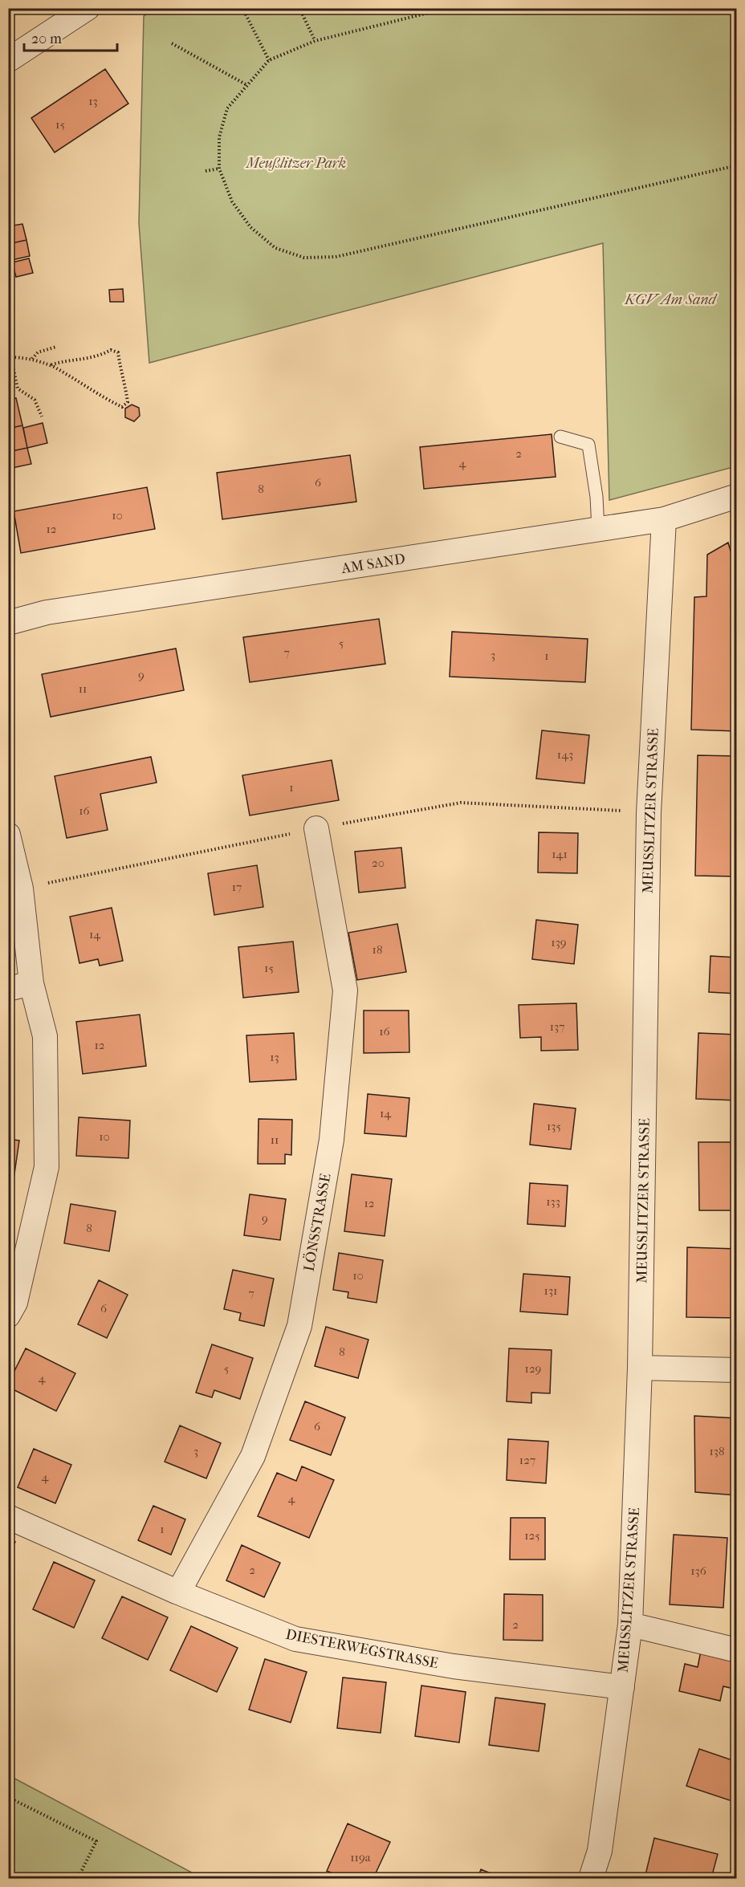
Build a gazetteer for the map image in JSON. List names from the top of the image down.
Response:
{
  "streets": {
    "street": [
      "AM SAND",
      "MEUSSLITZER STRASSE",
      "LÖNSSTRASSE",
      "DIESTERWEGSTRASSE"
    ]
  },
  "crossings": [
    ["AM SAND", "MEUSSLITZER STRASSE"],
    ["MEUSSLITZER STRASSE", "DIESTERWEGSTRASSE"],
    ["LÖNSSTRASSE", "DIESTERWEGSTRASSE"]
  ],
  "parks": ["Meußlitzer Park", "KGV Am Sand"],
  "house_numbers": [
    "13",
    "15",
    "2",
    "4",
    "6",
    "8",
    "10",
    "12",
    "5",
    "7",
    "3",
    "1",
    "9",
    "11",
    "143",
    "1",
    "16",
    "141",
    "20",
    "17",
    "14",
    "139",
    "18",
    "15",
    "137",
    "16",
    "12",
    "13",
    "14",
    "135",
    "10",
    "11",
    "133",
    "12",
    "9",
    "8",
    "10",
    "131",
    "7",
    "6",
    "8",
    "5",
    "129",
    "4",
    "6",
    "3",
    "138",
    "127",
    "4",
    "4",
    "1",
    "125",
    "2",
    "136",
    "2",
    "119a"
  ],
  "scale_bar": "20 m"
}
